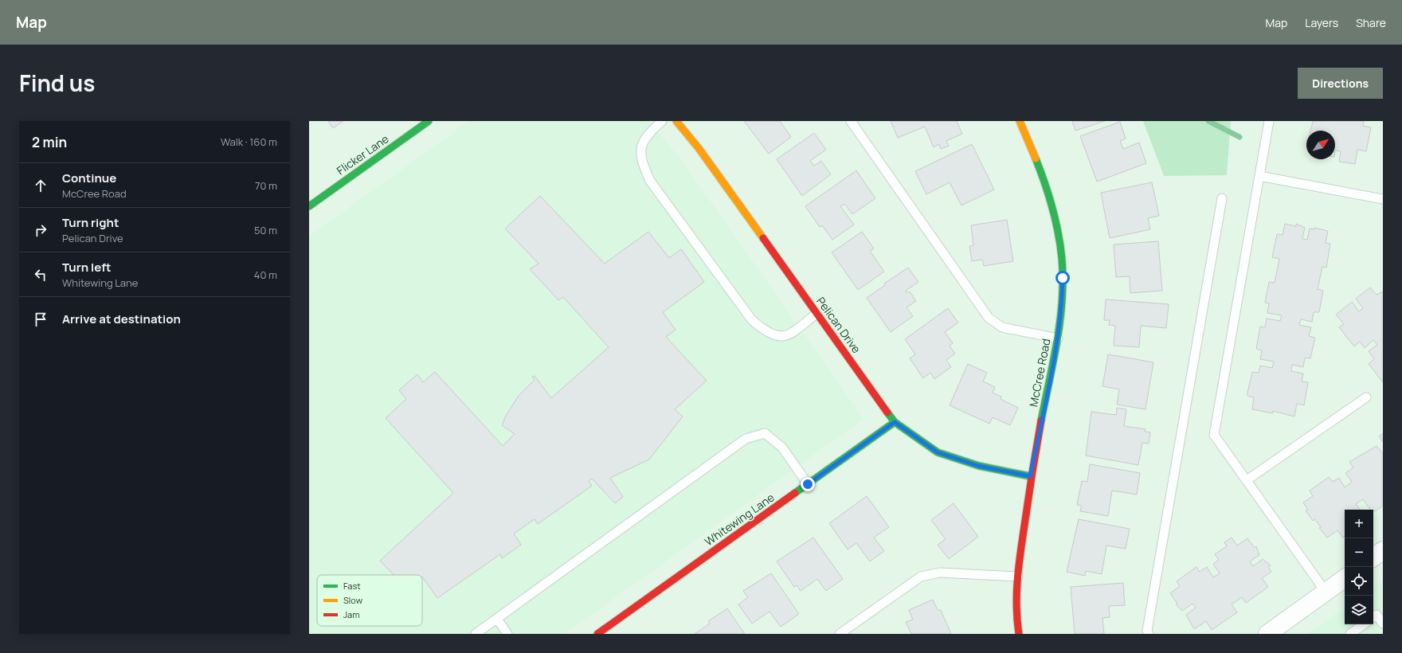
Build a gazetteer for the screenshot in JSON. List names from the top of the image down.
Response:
{
  "streets": {
    "street": [
      "Flicker Lane",
      "Pelican Drive",
      "McCree Road",
      "Whitewing Lane"
    ]
  },
  "crossings": [
    ["Pelican Drive", "McCree Road"],
    ["Pelican Drive", "Whitewing Lane"]
  ],
  "legend": ["Fast", "Slow", "Jam"],
  "north": "top right",
  "page": {
    "header": "Map",
    "nav": ["Map", "Layers", "Share"],
    "title": "Find us",
    "buttons": "Directions",
    "heading": ["2 min", "Walk · 160 m"],
    "list": [
      ["Continue", "McCree Road", "70 m"],
      ["Turn right", "Pelican Drive", "50 m"],
      ["Turn left", "Whitewing Lane", "40 m"],
      "Arrive at destination"
    ],
    "map_buttons": ["+", "−"]
  }
}
